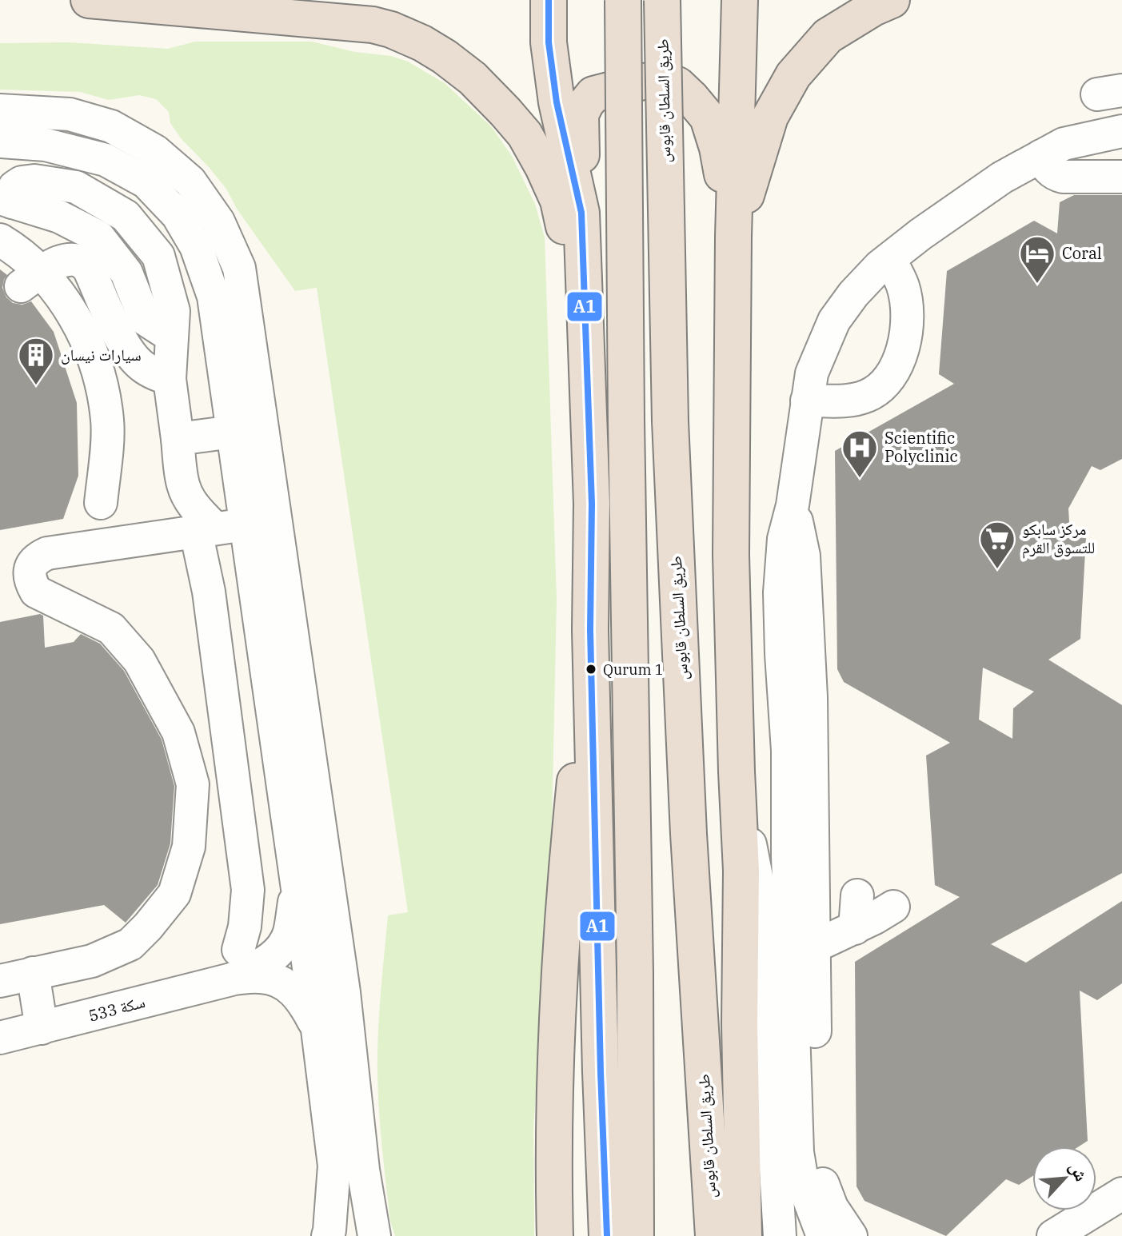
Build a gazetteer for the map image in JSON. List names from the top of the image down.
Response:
{
  "streets": {
    "highway": ["طريق السلطان قابوس"],
    "street": ["سكة 533"]
  },
  "places": {
    "hotel": ["Coral"],
    "building": ["سيارات نيسان"],
    "hospital": ["Scientific Polyclinic"],
    "supermarket": ["مركز سابكو للتسوق القرم"],
    "other": ["Qurum 1"]
  },
  "lines": ["transit line A1"],
  "north": "top right"
}
